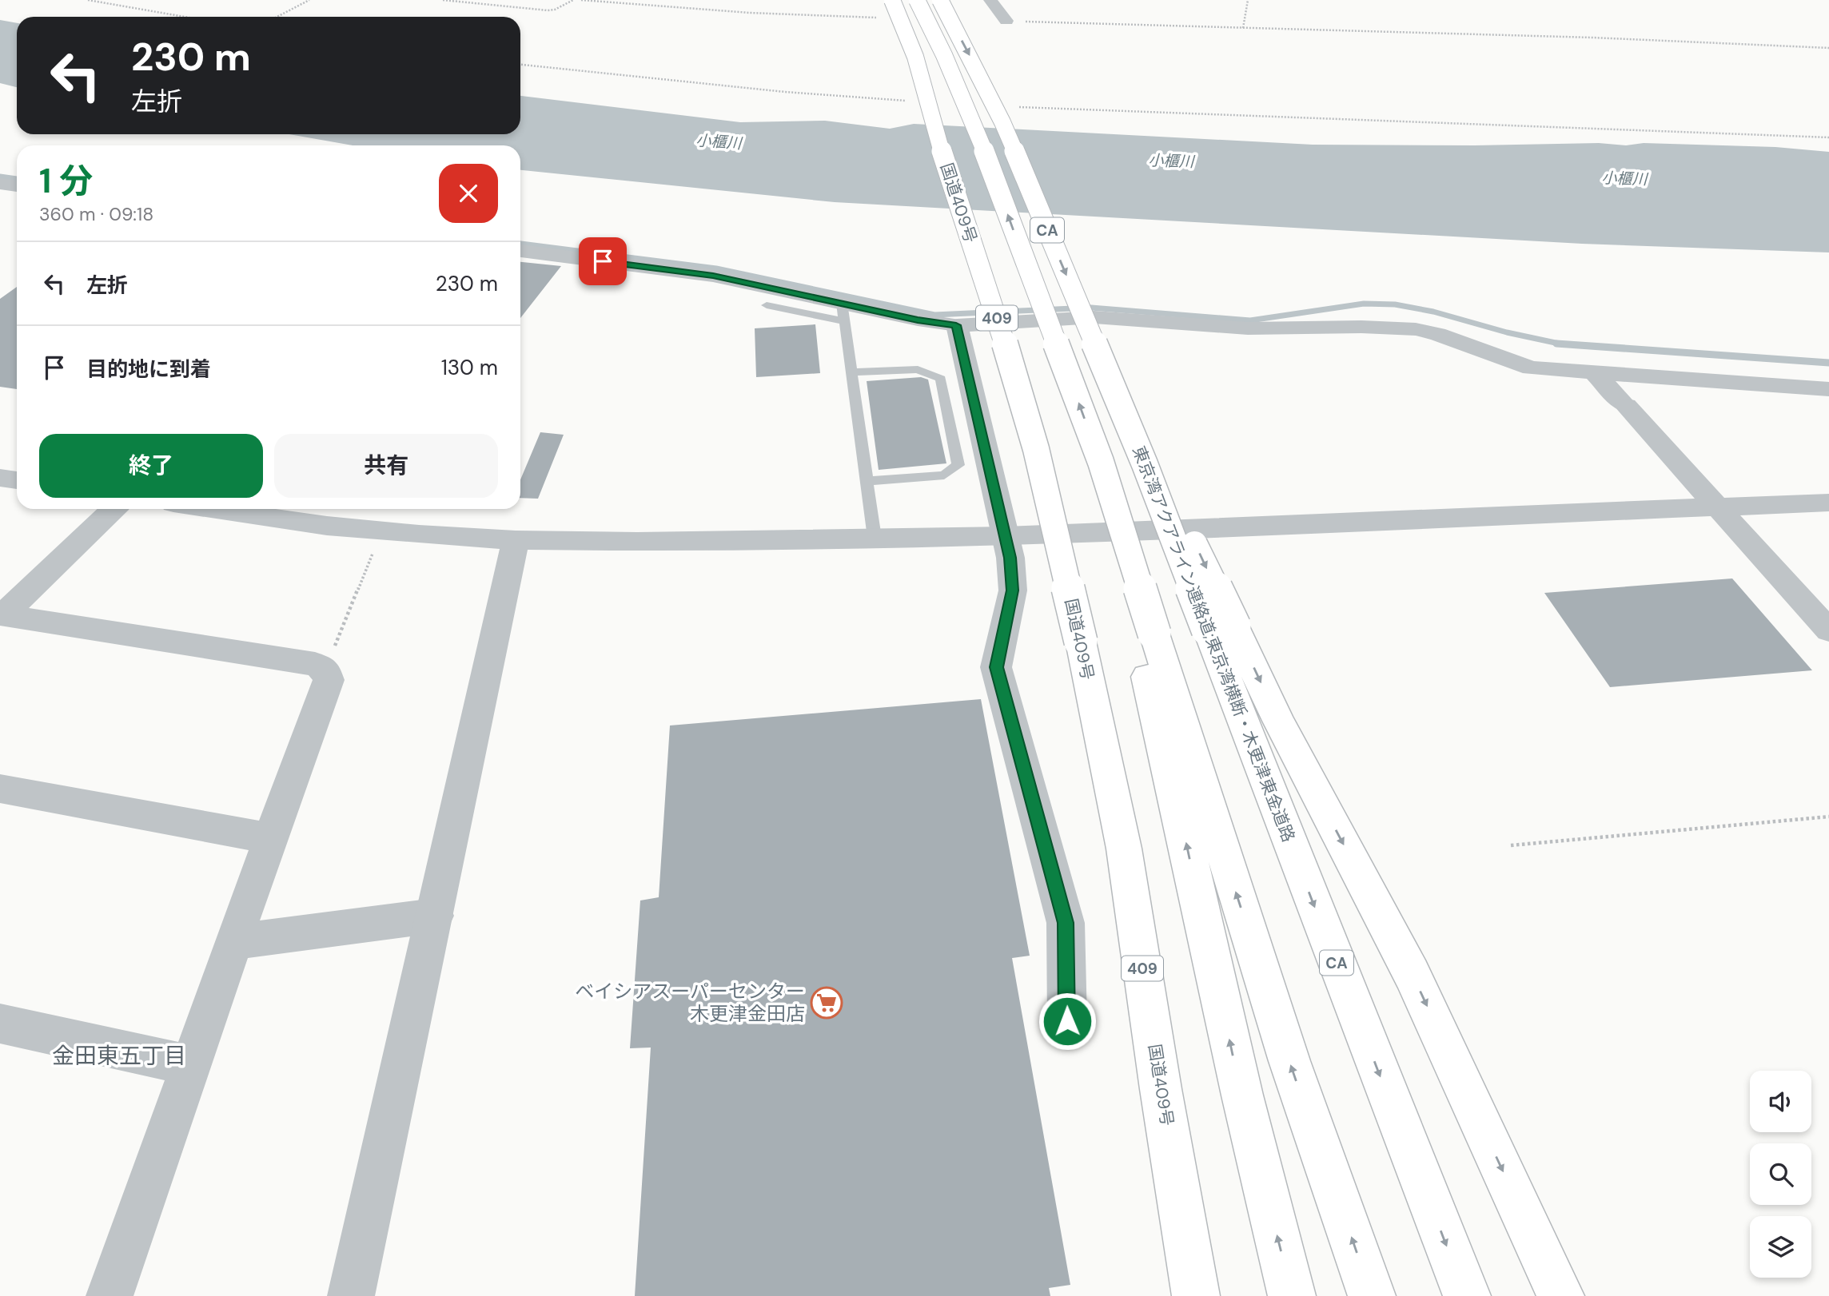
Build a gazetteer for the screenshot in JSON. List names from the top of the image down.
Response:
{
  "streets": {
    "highway": [
      "国道409号",
      "CA",
      "409",
      "東京湾アクアライン連絡道;東京湾横断・木更津東金道路"
    ]
  },
  "districts": ["金田東五丁目"],
  "water": ["小櫃川"],
  "places": {
    "supermarket": ["ベイシアスーパーセンター 木更津金田店"]
  },
  "page": {
    "turn": ["230 m", "左折"],
    "heading": ["1 分", "360 m · 09:18"],
    "list": [
      {
        "name": "左折",
        "value": "230 m"
      },
      {
        "name": "目的地に到着",
        "value": "130 m"
      }
    ],
    "buttons": ["終了", "共有"]
  }
}
